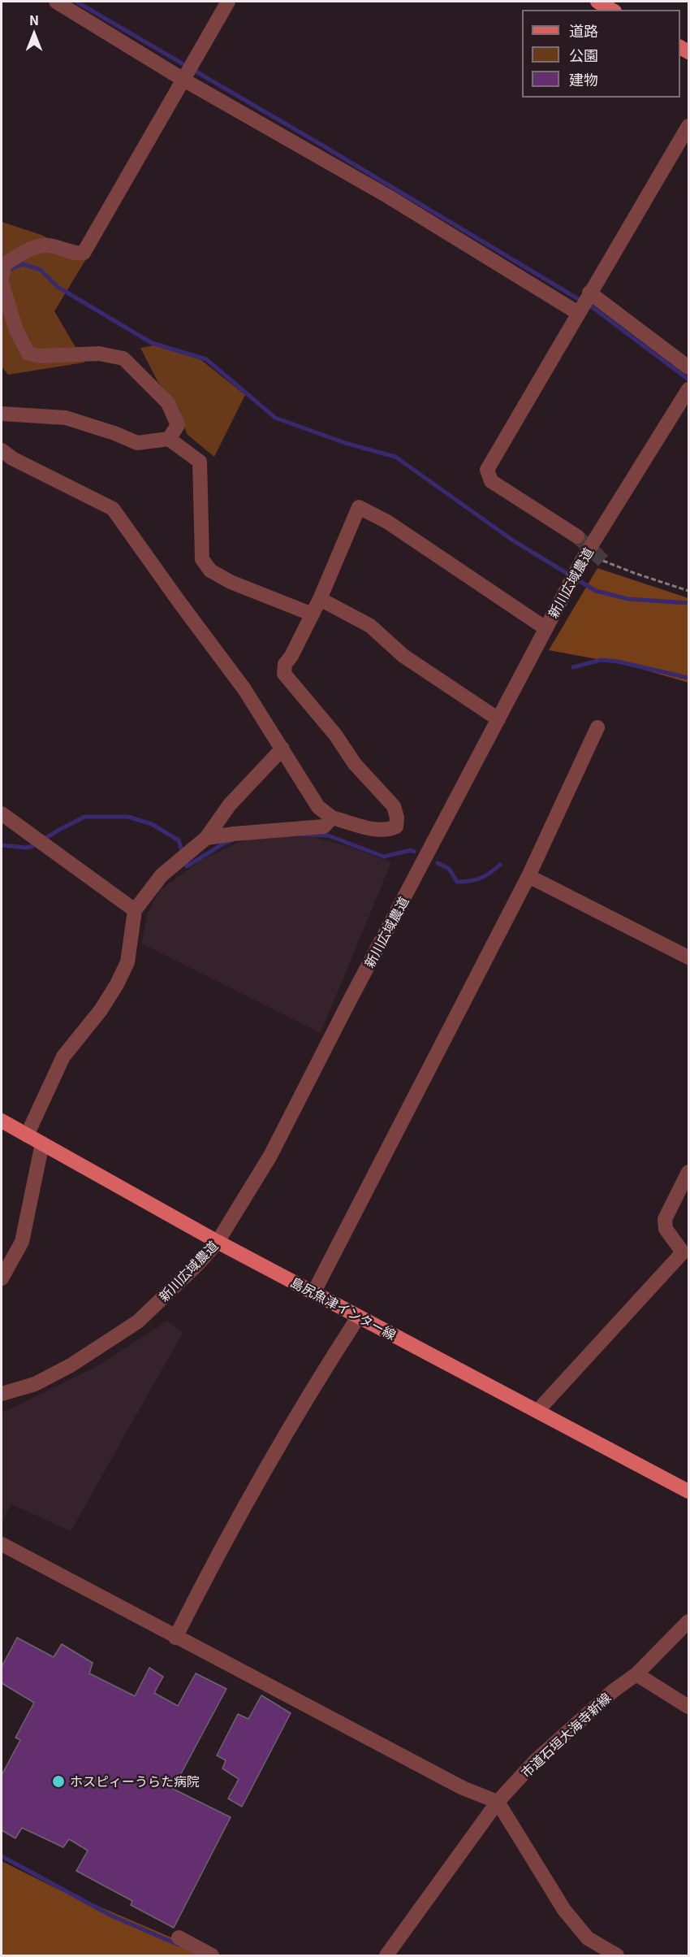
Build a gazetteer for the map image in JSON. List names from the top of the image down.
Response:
{
  "streets": {
    "main road": ["島尻魚津インター線"],
    "street": ["新川広域農道", "市道石垣大海寺新線"]
  },
  "crossings": [
    ["新川広域農道", "島尻魚津インター線"]
  ],
  "places": ["ホスピィーうらた病院"],
  "legend": ["道路", "公園", "建物"],
  "north": "top"
}
